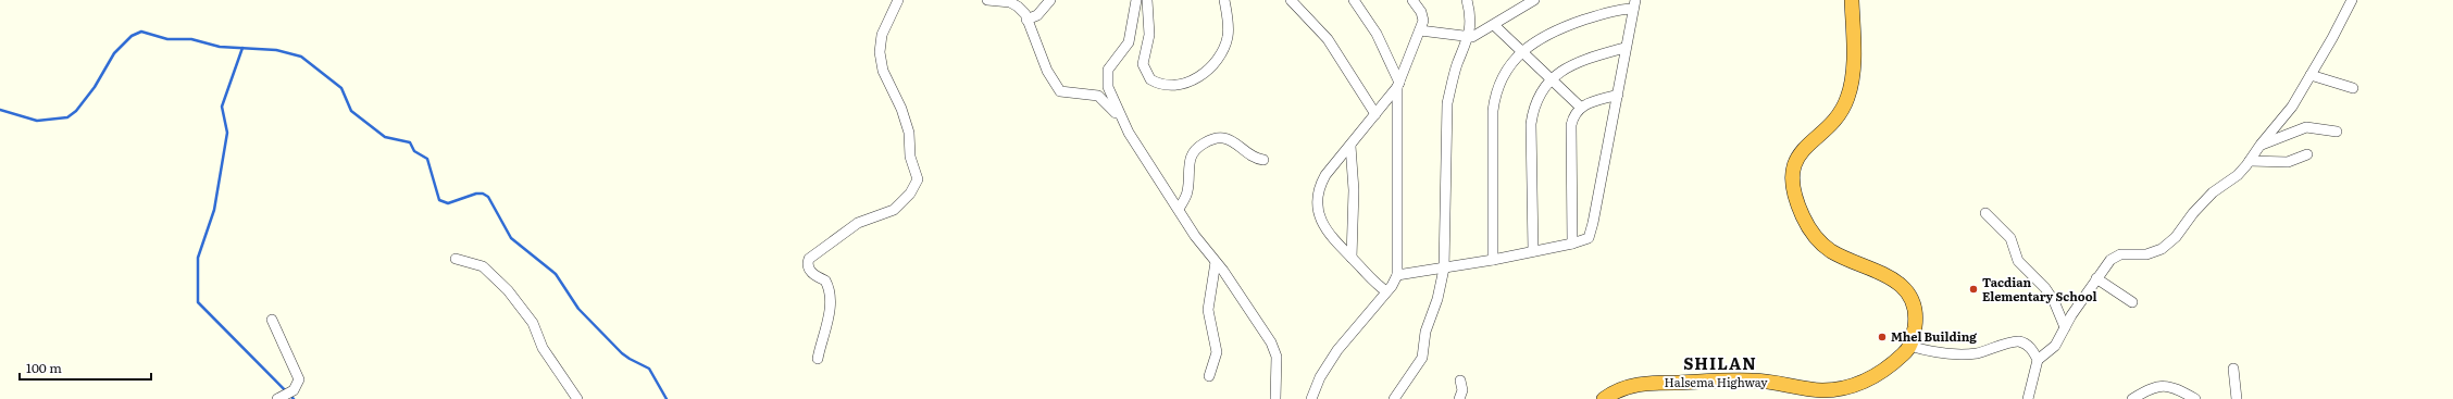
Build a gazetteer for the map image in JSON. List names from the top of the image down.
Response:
{
  "streets": {
    "highway": ["Halsema Highway"]
  },
  "districts": ["SHILAN"],
  "places": ["Tacdian Elementary School", "Mhel Building"],
  "scale_bar": "100 m"
}
